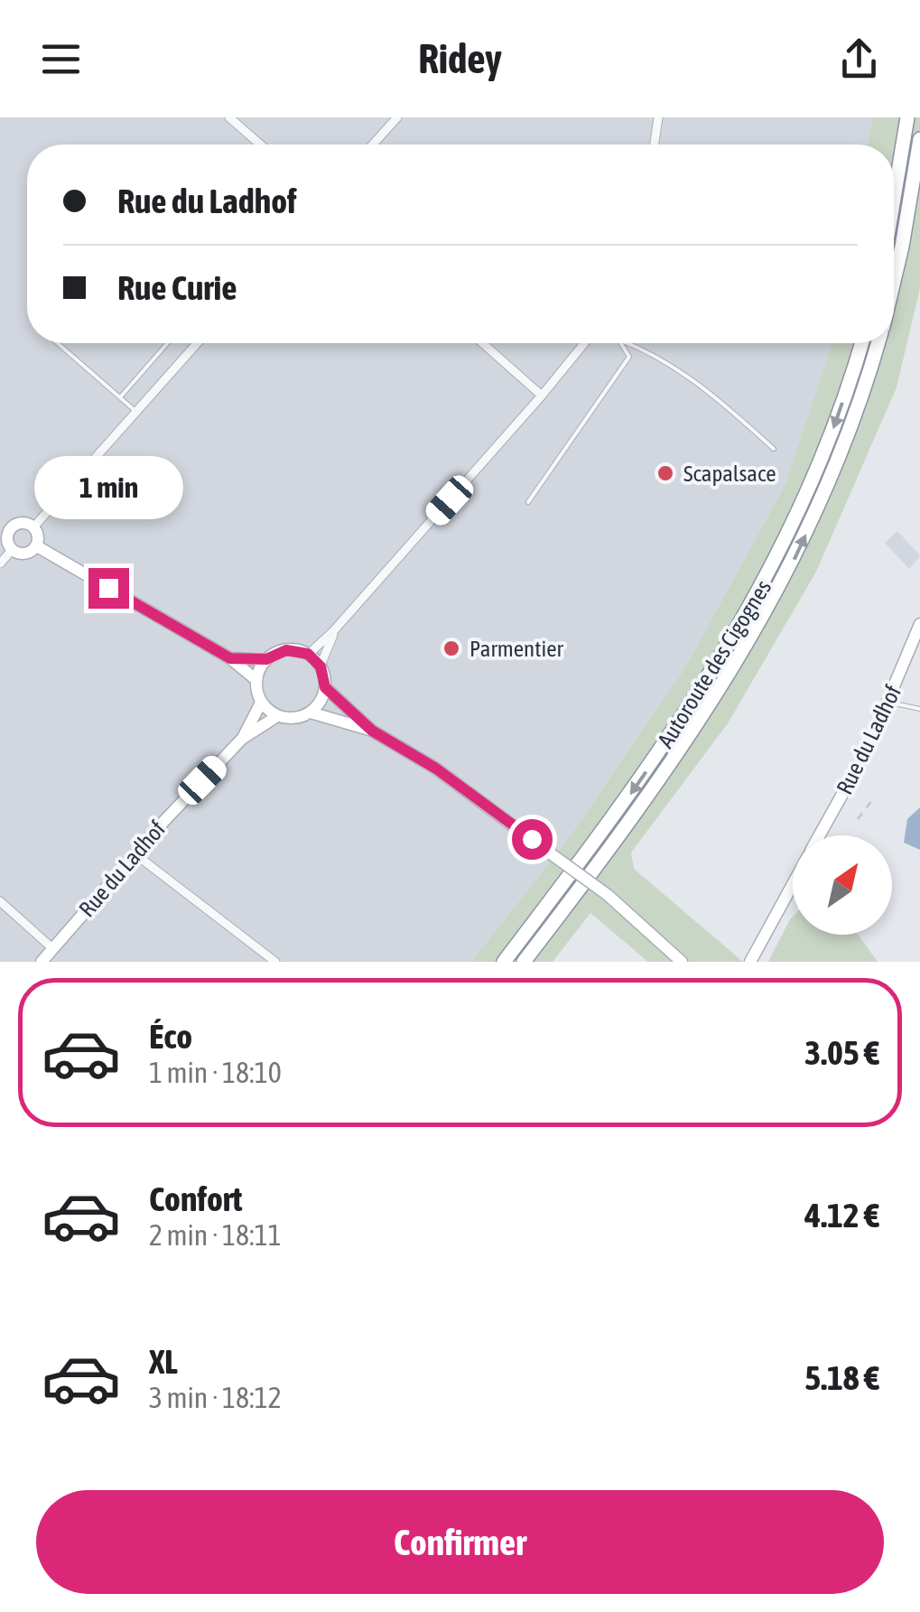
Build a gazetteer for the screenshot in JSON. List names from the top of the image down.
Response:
{
  "streets": {
    "highway": ["Autoroute des Cigognes"],
    "main road": ["Rue du Ladhof"]
  },
  "places": ["Scapalsace", "Parmentier"],
  "north": "top right",
  "page": {
    "header": "Ridey",
    "banner": ["Rue du Ladhof", "Rue Curie"],
    "bubble": "1 min",
    "list": [
      {
        "name": "Éco",
        "note": "1 min · 18:10",
        "value": "3.05 €"
      },
      {
        "name": "Confort",
        "note": "2 min · 18:11",
        "value": "4.12 €"
      },
      {
        "name": "XL",
        "note": "3 min · 18:12",
        "value": "5.18 €"
      }
    ],
    "buttons": "Confirmer"
  }
}
